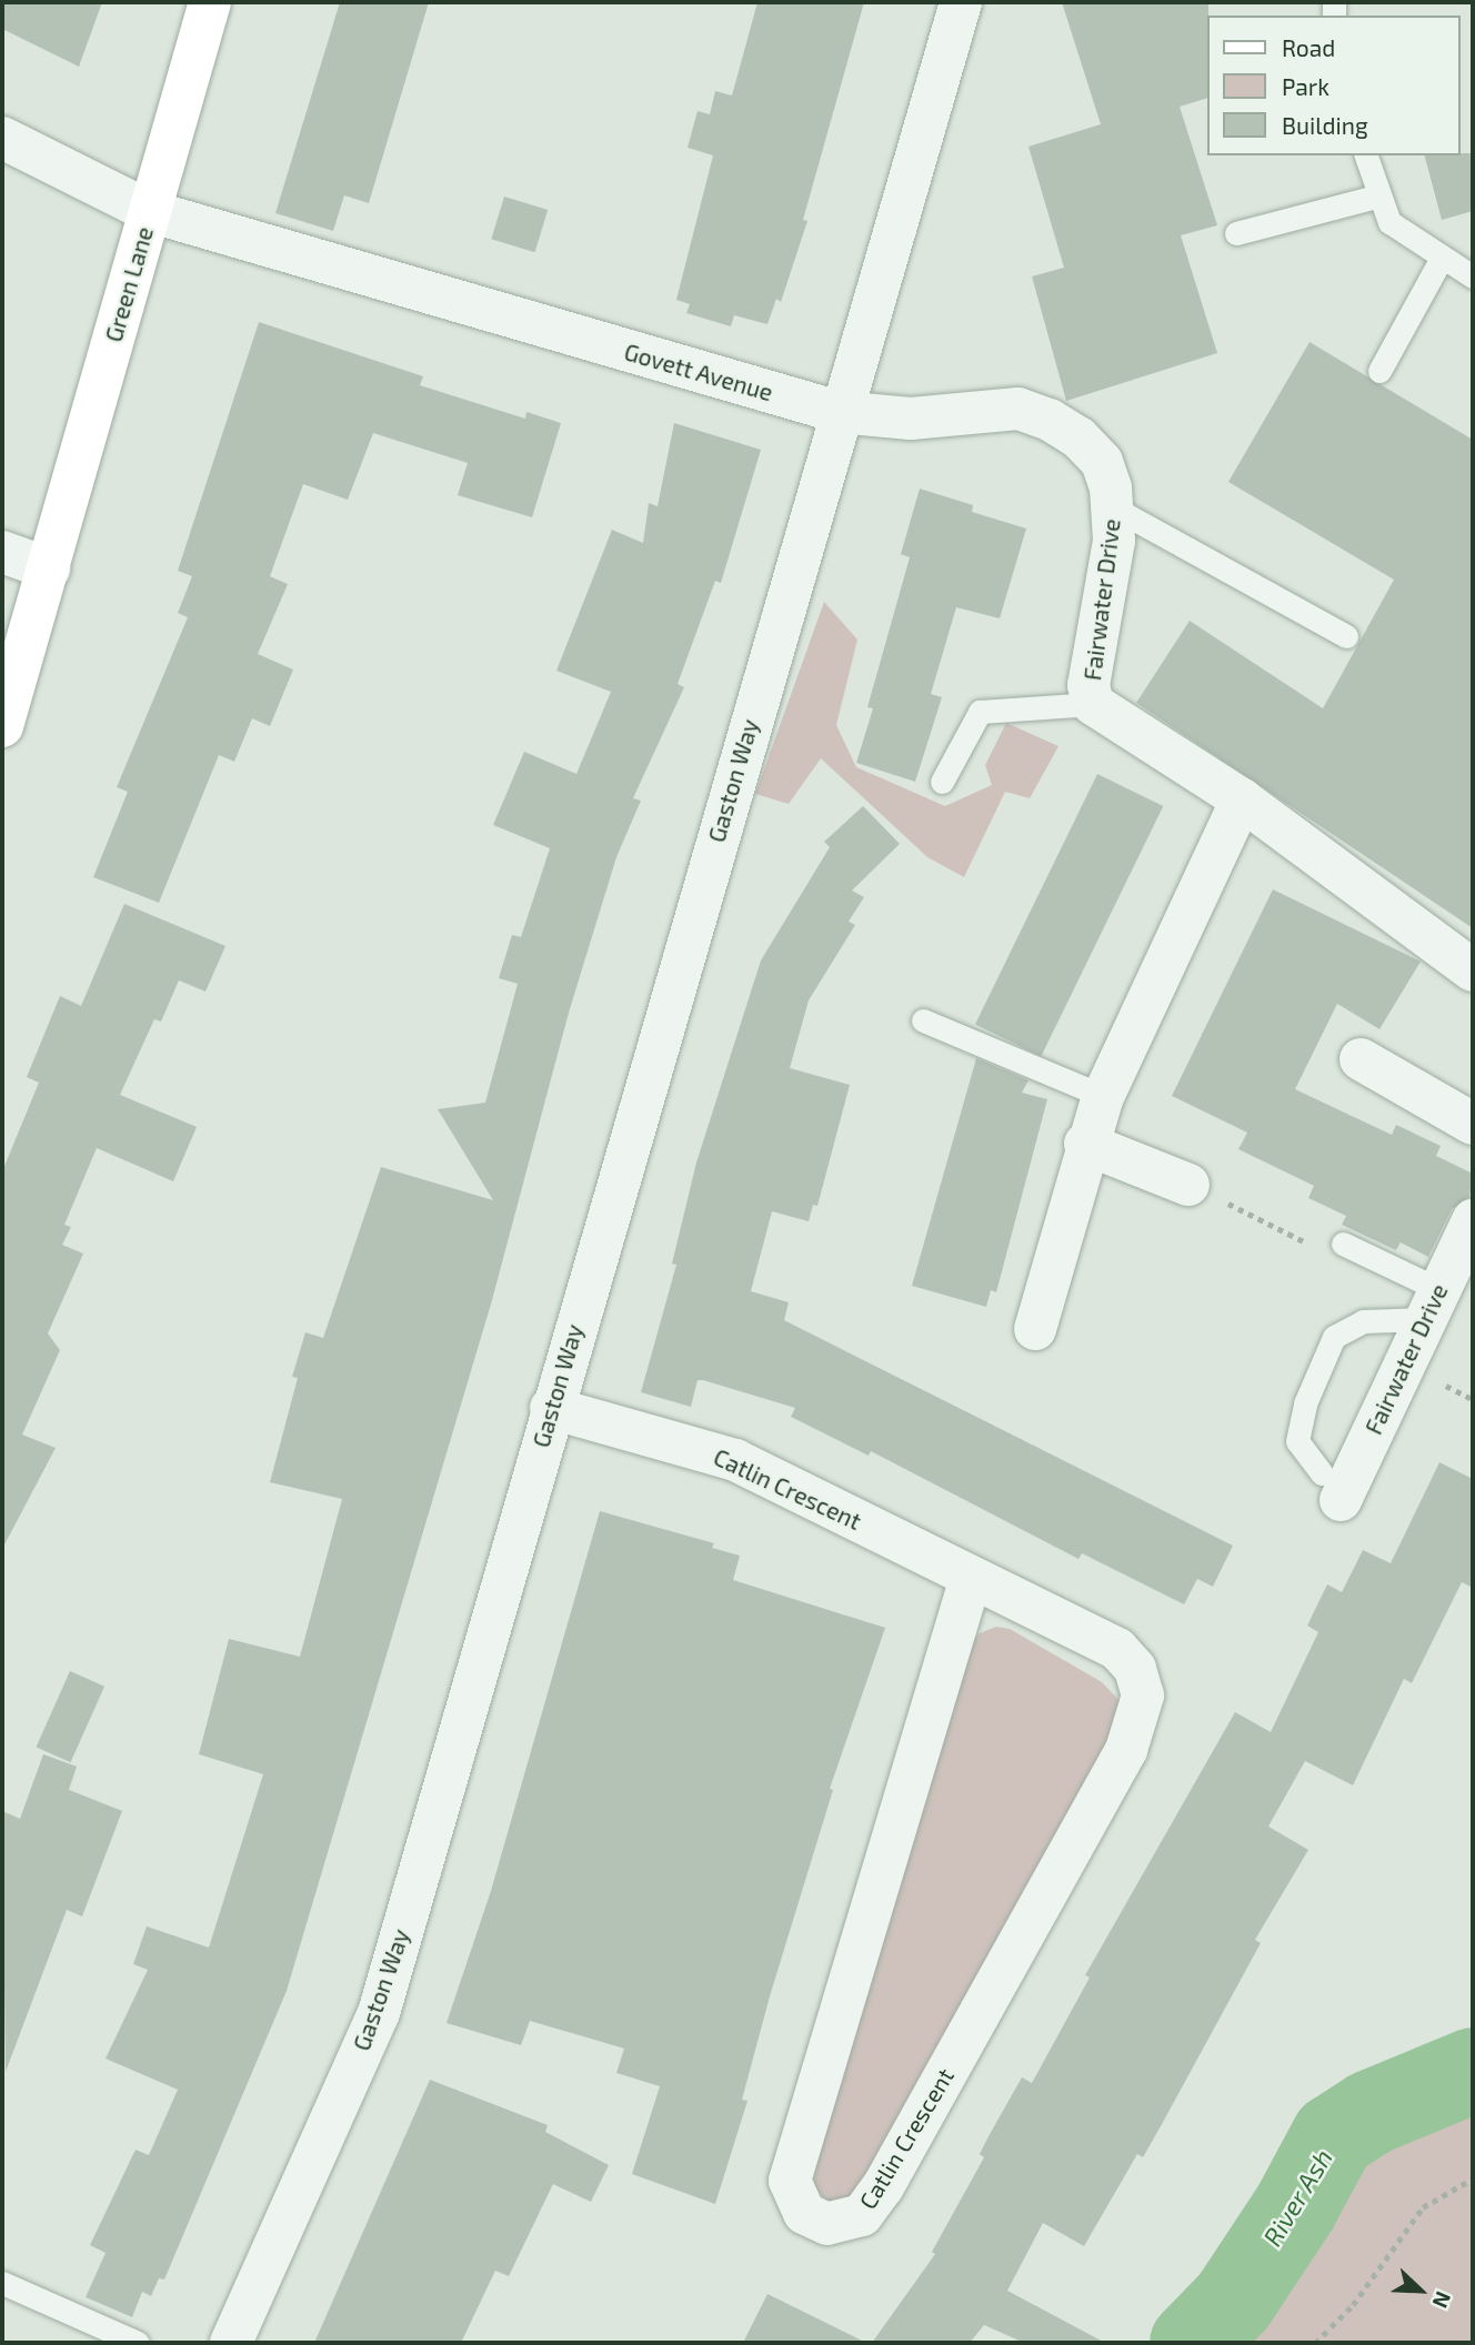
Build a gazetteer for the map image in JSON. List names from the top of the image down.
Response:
{
  "streets": {
    "main road": ["Green Lane"],
    "street": [
      "Govett Avenue",
      "Fairwater Drive",
      "Gaston Way",
      "Catlin Crescent"
    ]
  },
  "crossings": [
    ["Green Lane", "Govett Avenue"],
    ["Govett Avenue", "Fairwater Drive"],
    ["Govett Avenue", "Gaston Way"],
    ["Fairwater Drive", "Gaston Way"],
    ["Gaston Way", "Catlin Crescent"]
  ],
  "water": ["River Ash"],
  "legend": ["Road", "Park", "Building"],
  "north": "bottom right"
}
